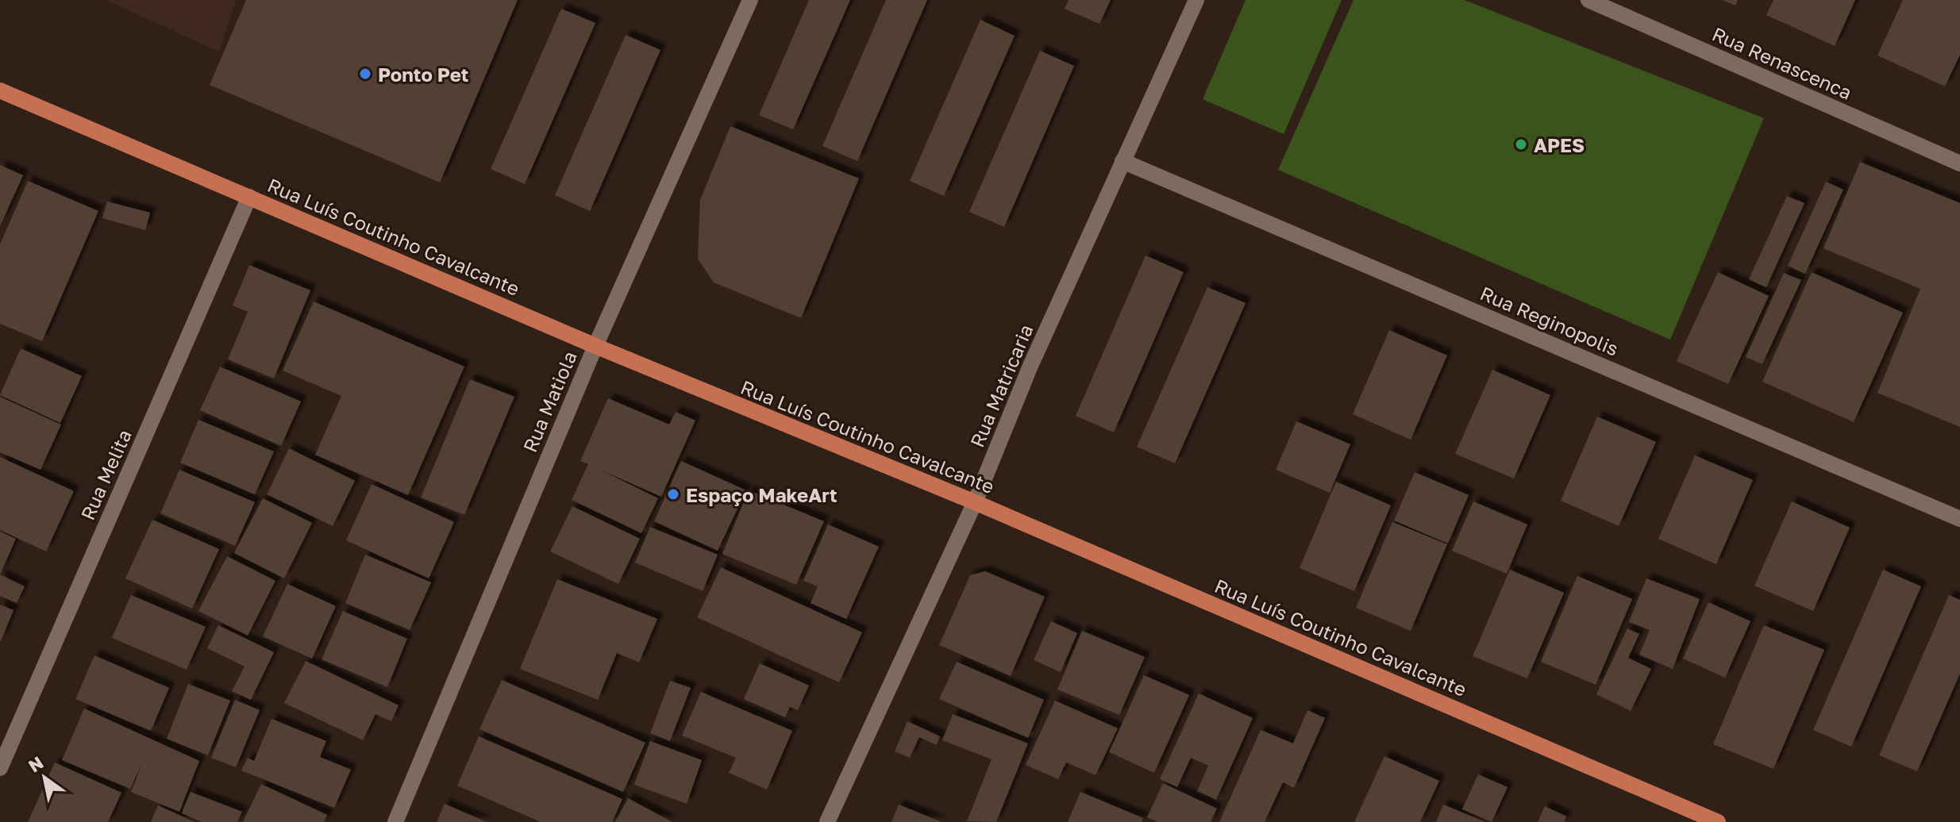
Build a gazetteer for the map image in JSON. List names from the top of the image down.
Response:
{
  "streets": {
    "main road": ["Rua Luís Coutinho Cavalcante"],
    "street": [
      "Rua Renascenca",
      "Rua Reginopolis",
      "Rua Matricaria",
      "Rua Matiola",
      "Rua Melita"
    ]
  },
  "crossings": [
    ["Rua Luís Coutinho Cavalcante", "Rua Matricaria"],
    ["Rua Luís Coutinho Cavalcante", "Rua Matiola"],
    ["Rua Luís Coutinho Cavalcante", "Rua Melita"],
    ["Rua Reginopolis", "Rua Matricaria"]
  ],
  "places": ["Ponto Pet", "APES", "Espaço MakeArt"],
  "north": "top left"
}
